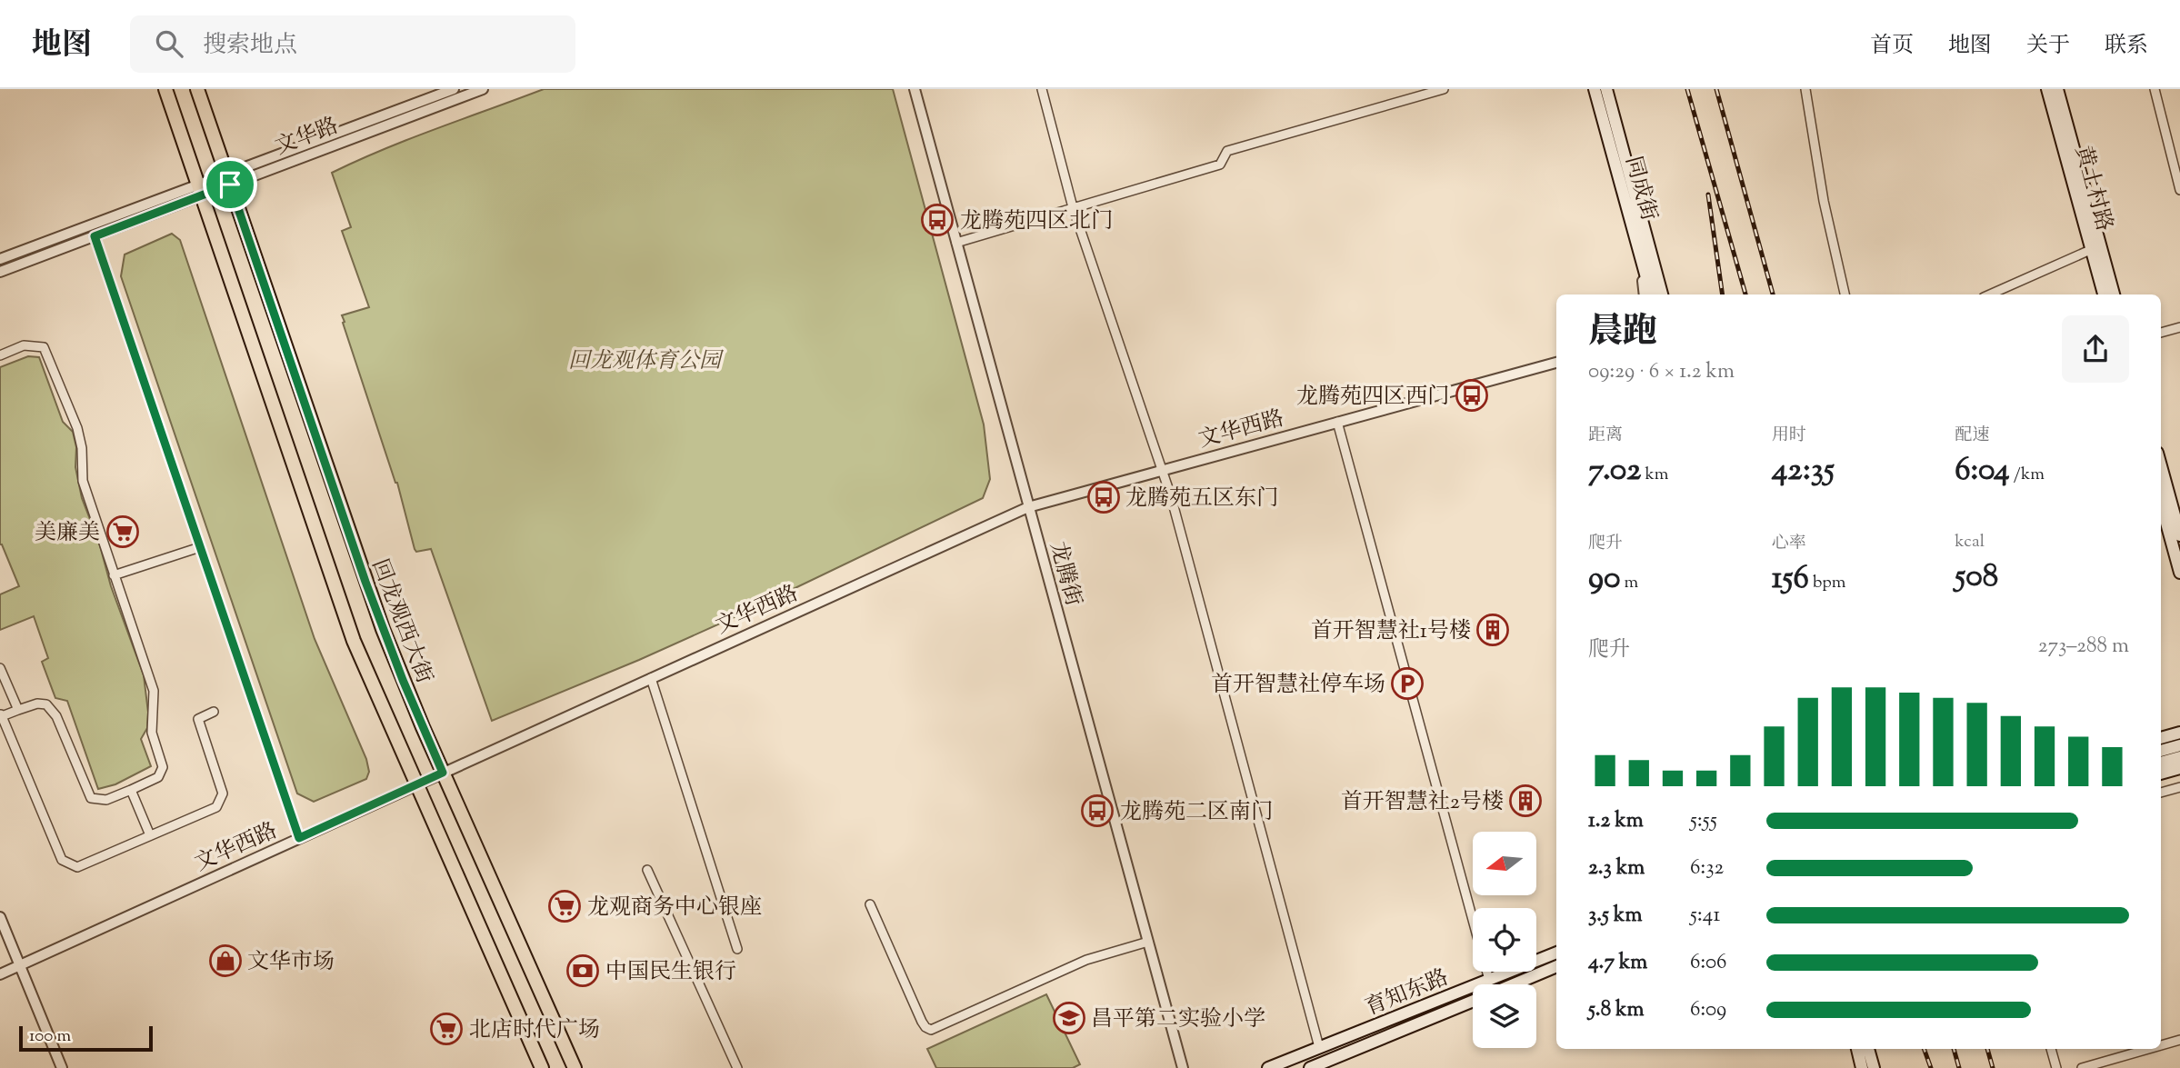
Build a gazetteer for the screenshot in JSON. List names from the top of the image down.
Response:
{
  "streets": {
    "main road": [
      "同成街",
      "黄土村路",
      "回龙观西大街",
      "育知东路"
    ],
    "street": ["文华路", "文华西路", "龙腾街"]
  },
  "crossings": [
    ["文华路", "回龙观西大街"],
    ["文华西路", "龙腾街"],
    ["文华西路", "回龙观西大街"]
  ],
  "parks": ["回龙观体育公园"],
  "places": {
    "bus stop": [
      "龙腾苑四区北门",
      "龙腾苑四区西门",
      "龙腾苑五区东门",
      "龙腾苑二区南门"
    ],
    "supermarket": ["美廉美", "龙观商务中心银座", "北店时代广场"],
    "building": ["首开智慧社1号楼", "首开智慧社2号楼"],
    "parking": ["首开智慧社停车场"],
    "shop": ["文华市场"],
    "bank": ["中国民生银行"],
    "school or university": ["昌平第二实验小学"]
  },
  "scale_bar": "100 m",
  "north": "left",
  "page": {
    "header": "地图",
    "search": "搜索地点",
    "nav": [
      "首页",
      "地图",
      "关于",
      "联系"
    ],
    "heading": ["晨跑", "09:29 · 6 × 1.2 km"],
    "stats": [
      ["距离", "7.02 km"],
      ["用时", "42:35"],
      ["配速", "6:04 /km"],
      ["爬升", "90 m"],
      ["心率", "156 bpm"],
      ["kcal", "508"]
    ],
    "chart": ["爬升", "273–288 m"],
    "list": [
      {
        "name": "1.2 km",
        "note": "5:55"
      },
      {
        "name": "2.3 km",
        "note": "6:32"
      },
      {
        "name": "3.5 km",
        "note": "5:41"
      },
      {
        "name": "4.7 km",
        "note": "6:06"
      },
      {
        "name": "5.8 km",
        "note": "6:09"
      }
    ],
    "scale": "100 m"
  }
}
